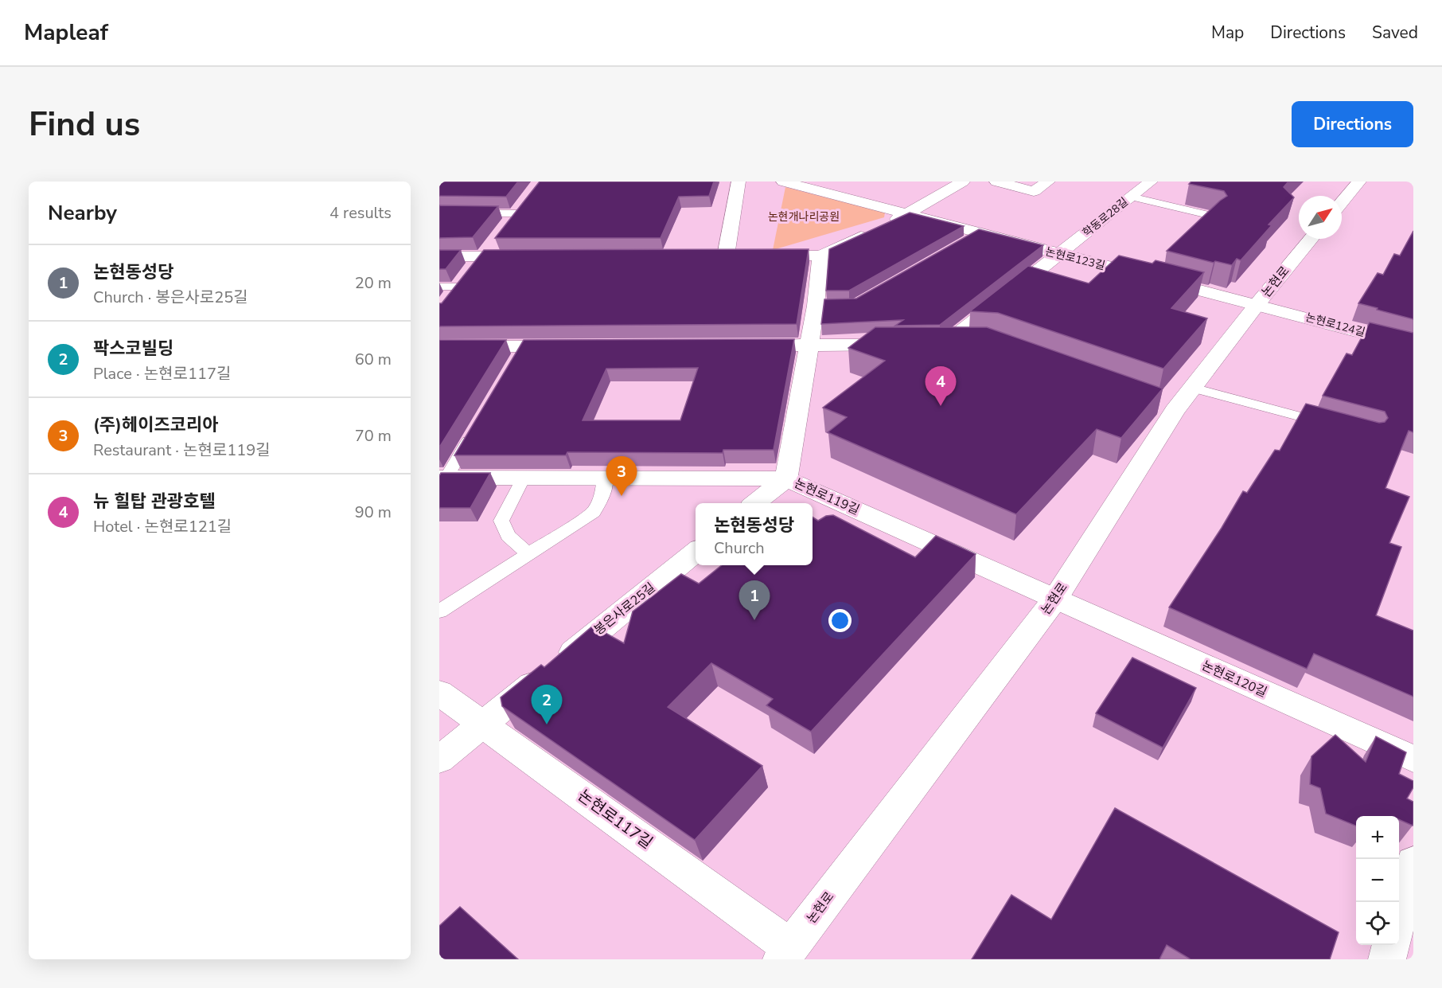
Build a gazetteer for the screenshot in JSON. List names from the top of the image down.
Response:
{
  "streets": {
    "street": [
      "학동로28길",
      "논현로123길",
      "논현로",
      "논현로124길",
      "논현로119길",
      "봉은사로25길",
      "논현로120길",
      "논현로117길"
    ]
  },
  "crossings": [
    ["학동로28길", "논현로123길"],
    ["논현로123길", "논현로"],
    ["논현로123길", "논현로124길"],
    ["논현로", "논현로124길"],
    ["논현로", "논현로119길"],
    ["논현로", "논현로120길"],
    ["논현로", "논현로117길"],
    ["논현로119길", "논현로120길"],
    ["봉은사로25길", "논현로117길"]
  ],
  "parks": ["논현개나리공원"],
  "north": "top right",
  "page": {
    "header": "Mapleaf",
    "nav": ["Map", "Directions", "Saved"],
    "buttons": "Directions",
    "title": "Find us",
    "heading": ["Nearby", "4 results"],
    "list": [
      {
        "mark": "1",
        "name": "논현동성당",
        "note": "Church · 봉은사로25길",
        "value": "20 m"
      },
      {
        "mark": "2",
        "name": "팍스코빌딩",
        "note": "Place · 논현로117길",
        "value": "60 m"
      },
      {
        "mark": "3",
        "name": "(주)헤이즈코리아",
        "note": "Restaurant · 논현로119길",
        "value": "70 m"
      },
      {
        "mark": "4",
        "name": "뉴 힐탑 관광호텔",
        "note": "Hotel · 논현로121길",
        "value": "90 m"
      }
    ],
    "pins": [
      "4",
      "3",
      "1",
      "2"
    ],
    "popup": ["논현동성당", "Church"],
    "map_buttons": ["+", "−"]
  }
}
